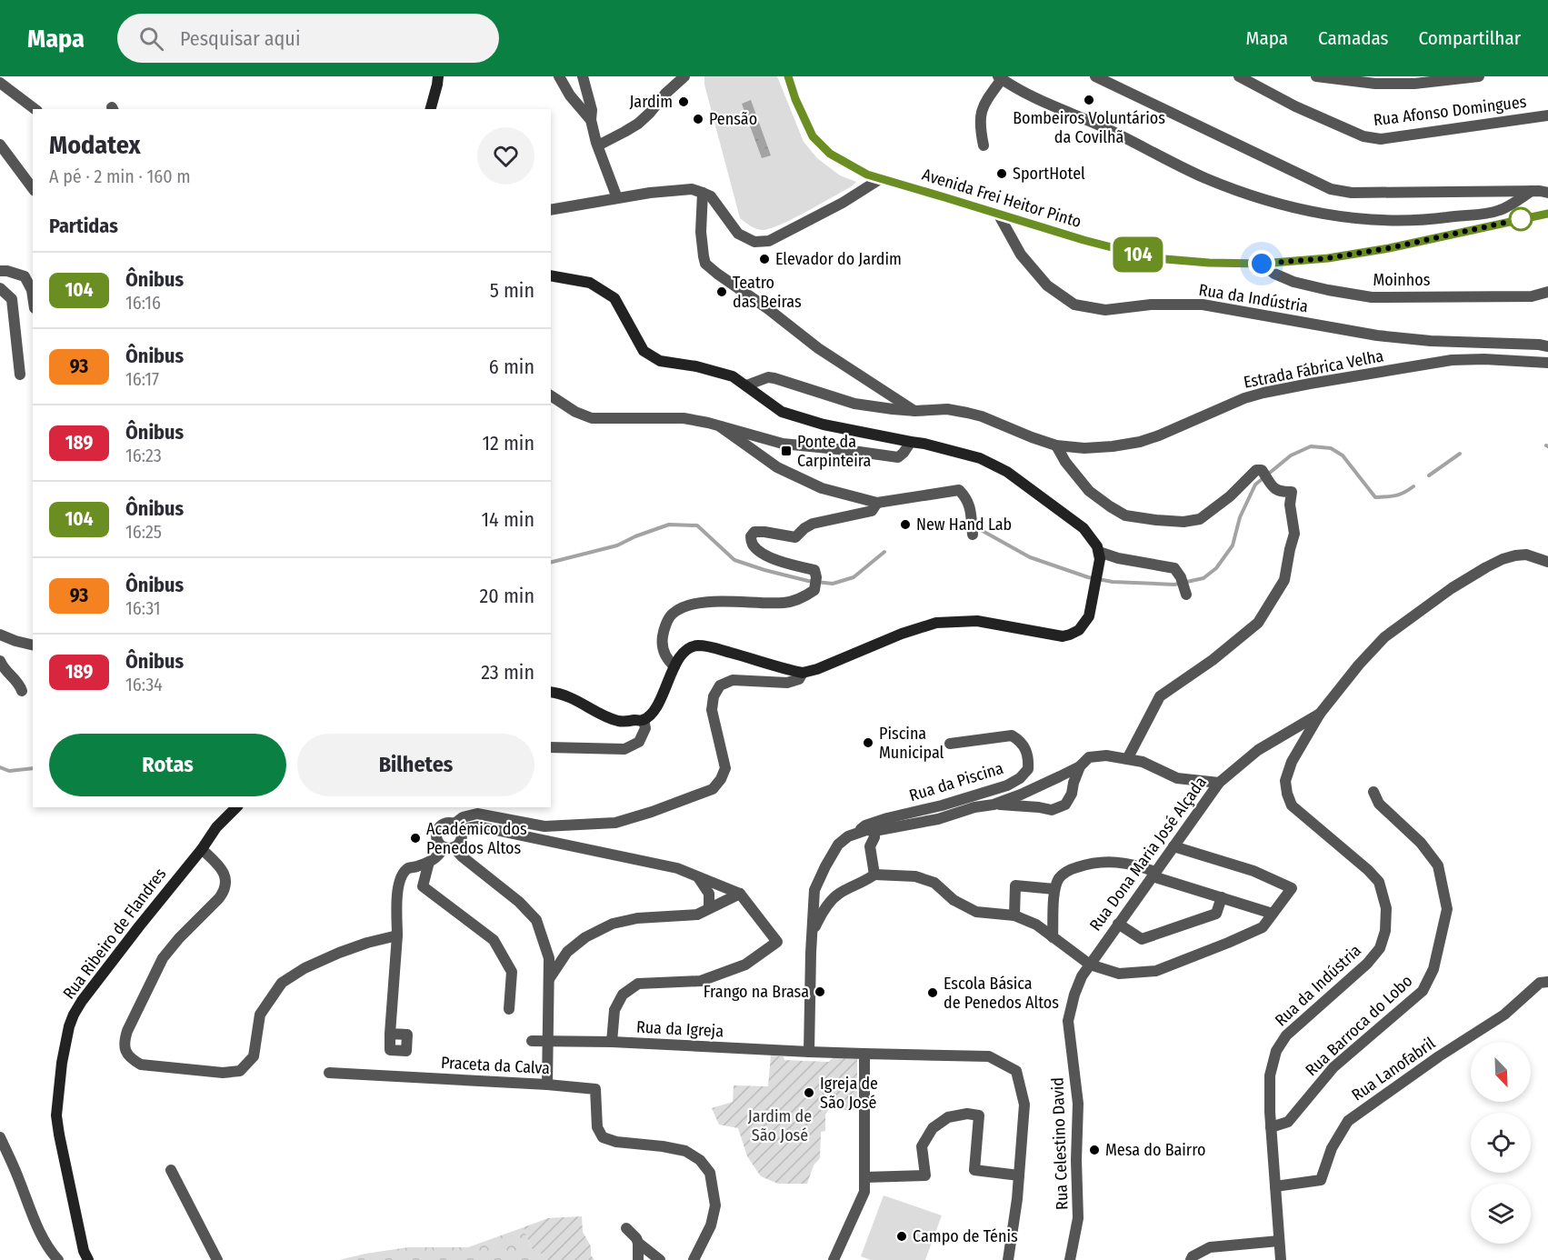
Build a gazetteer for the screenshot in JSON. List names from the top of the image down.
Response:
{
  "streets": {
    "main road": ["Rua Ribeiro de Flandres"],
    "street": [
      "Rua Afonso Domingues",
      "Avenida Frei Heitor Pinto",
      "Moinhos",
      "Rua da Indústria",
      "Estrada Fábrica Velha",
      "Rua da Piscina",
      "Rua Dona Maria José Alçada",
      "Rua Barroca do Lobo",
      "Rua da Igreja",
      "Praceta da Calva",
      "Rua Lanofabril",
      "Rua Celestino David"
    ]
  },
  "crossings": [
    ["Avenida Frei Heitor Pinto", "Moinhos"],
    ["Avenida Frei Heitor Pinto", "Rua da Indústria"],
    ["Rua da Indústria", "Rua Dona Maria José Alçada"],
    ["Rua da Indústria", "Rua Barroca do Lobo"],
    ["Rua da Indústria", "Rua Lanofabril"],
    ["Rua Dona Maria José Alçada", "Rua Celestino David"]
  ],
  "parks": ["Jardim de São José"],
  "places": {
    "other": [
      "Bombeiros Voluntários da Covilhã",
      "Jardim",
      "Pensão",
      "SportHotel",
      "Elevador do Jardim",
      "Teatro das Beiras",
      "New Hand Lab",
      "Piscina Municipal",
      "Académico dos Penedos Altos",
      "Frango na Brasa",
      "Escola Básica de Penedos Altos",
      "Igreja de São José",
      "Mesa do Bairro",
      "Campo de Ténis"
    ],
    "transit": ["Ponte da Carpinteira"]
  },
  "lines": ["bus line 104"],
  "north": "bottom right",
  "page": {
    "header": "Mapa",
    "search": "Pesquisar aqui",
    "nav": ["Mapa", "Camadas", "Compartilhar"],
    "on_map": "104",
    "heading": [
      ["Modatex", "A pé · 2 min · 160 m"],
      "Partidas"
    ],
    "list": [
      {
        "mark": "104",
        "name": "Ônibus",
        "note": "16:16",
        "value": "5 min"
      },
      {
        "mark": "93",
        "name": "Ônibus",
        "note": "16:17",
        "value": "6 min"
      },
      {
        "mark": "189",
        "name": "Ônibus",
        "note": "16:23",
        "value": "12 min"
      },
      {
        "mark": "104",
        "name": "Ônibus",
        "note": "16:25",
        "value": "14 min"
      },
      {
        "mark": "93",
        "name": "Ônibus",
        "note": "16:31",
        "value": "20 min"
      },
      {
        "mark": "189",
        "name": "Ônibus",
        "note": "16:34",
        "value": "23 min"
      }
    ],
    "buttons": ["Rotas", "Bilhetes"]
  }
}
